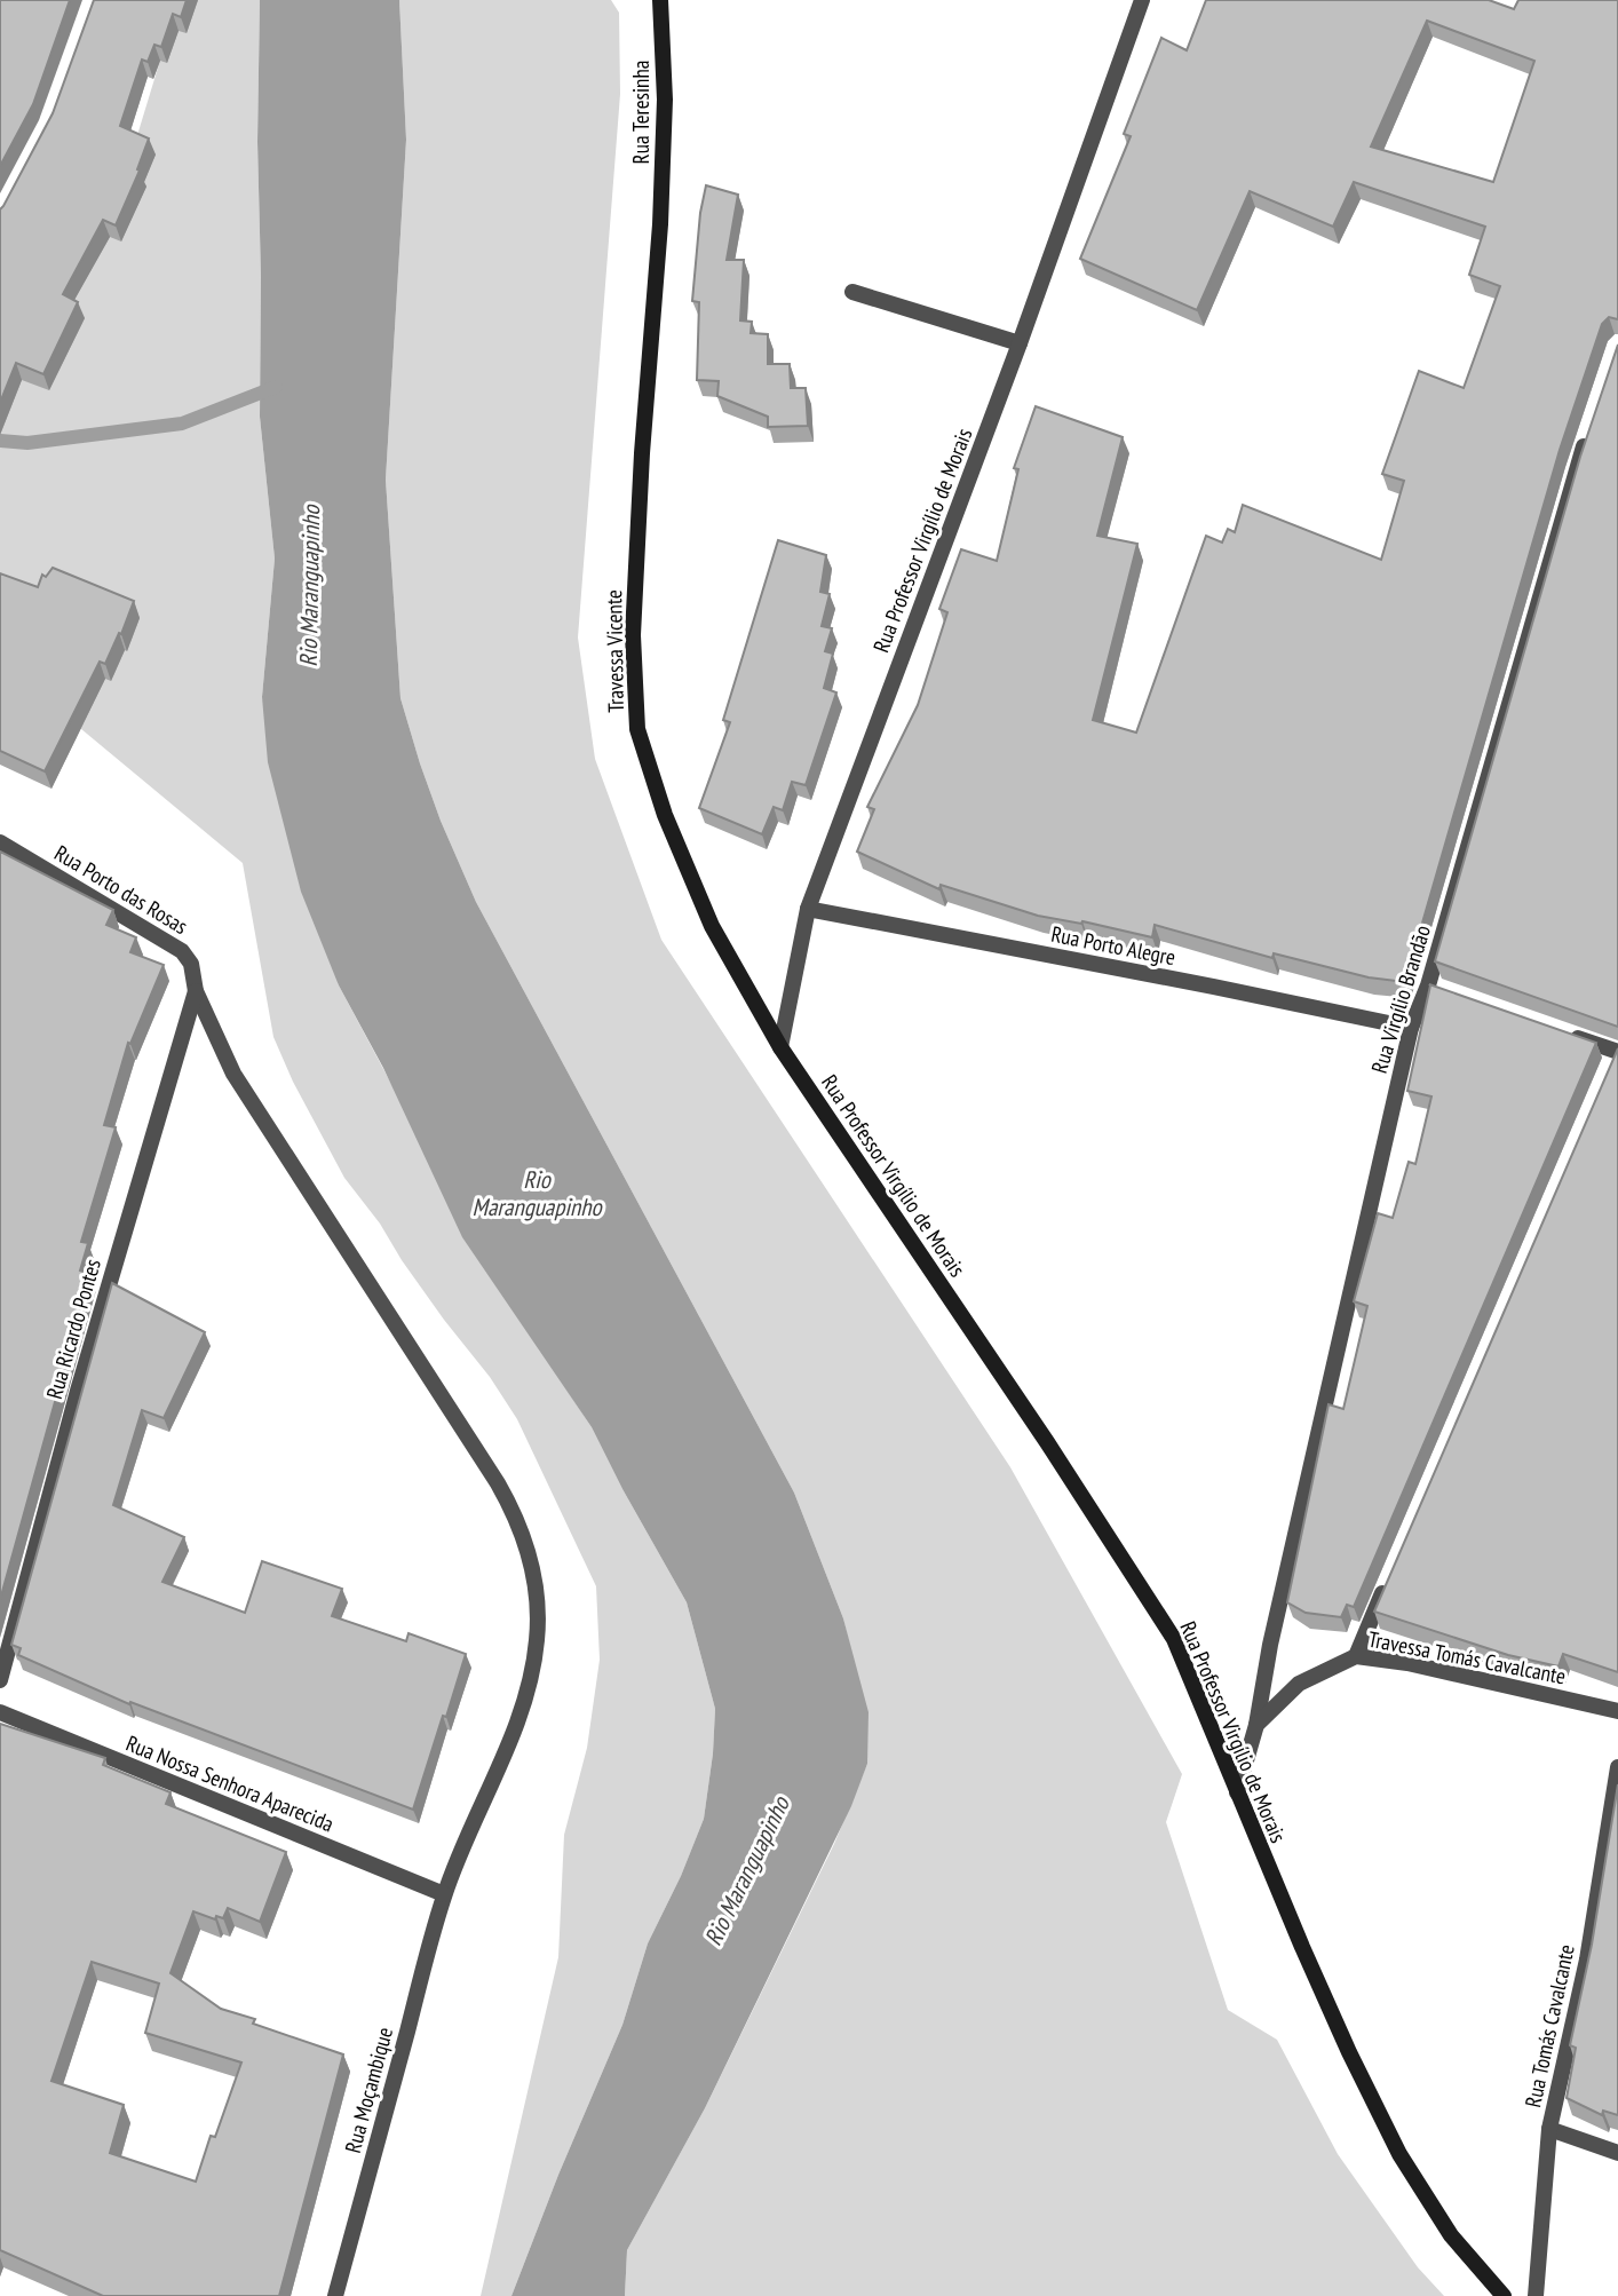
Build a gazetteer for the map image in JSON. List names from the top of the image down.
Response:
{
  "streets": {
    "main road": ["Rua Teresinha", "Rua Professor Virgílio de Morais", "Travessa Vicente"],
    "street": [
      "Rua Porto das Rosas",
      "Rua Porto Alegre",
      "Rua Virgílio Brandão",
      "Rua Ricardo Pontes",
      "Travessa Tomás Cavalcante",
      "Rua Nossa Senhora Aparecida",
      "Rua Tomás Cavalcante",
      "Rua Moçambique"
    ]
  },
  "crossings": [
    ["Rua Teresinha", "Travessa Vicente"],
    ["Rua Professor Virgílio de Morais", "Travessa Vicente"],
    ["Rua Professor Virgílio de Morais", "Rua Porto Alegre"],
    ["Rua Professor Virgílio de Morais", "Travessa Tomás Cavalcante"],
    ["Rua Porto das Rosas", "Rua Ricardo Pontes"],
    ["Rua Porto das Rosas", "Rua Nossa Senhora Aparecida"],
    ["Rua Porto das Rosas", "Rua Moçambique"],
    ["Rua Porto Alegre", "Rua Virgílio Brandão"],
    ["Rua Virgílio Brandão", "Travessa Tomás Cavalcante"],
    ["Rua Nossa Senhora Aparecida", "Rua Moçambique"]
  ],
  "water": ["Rio Maranguapinho"]
}
